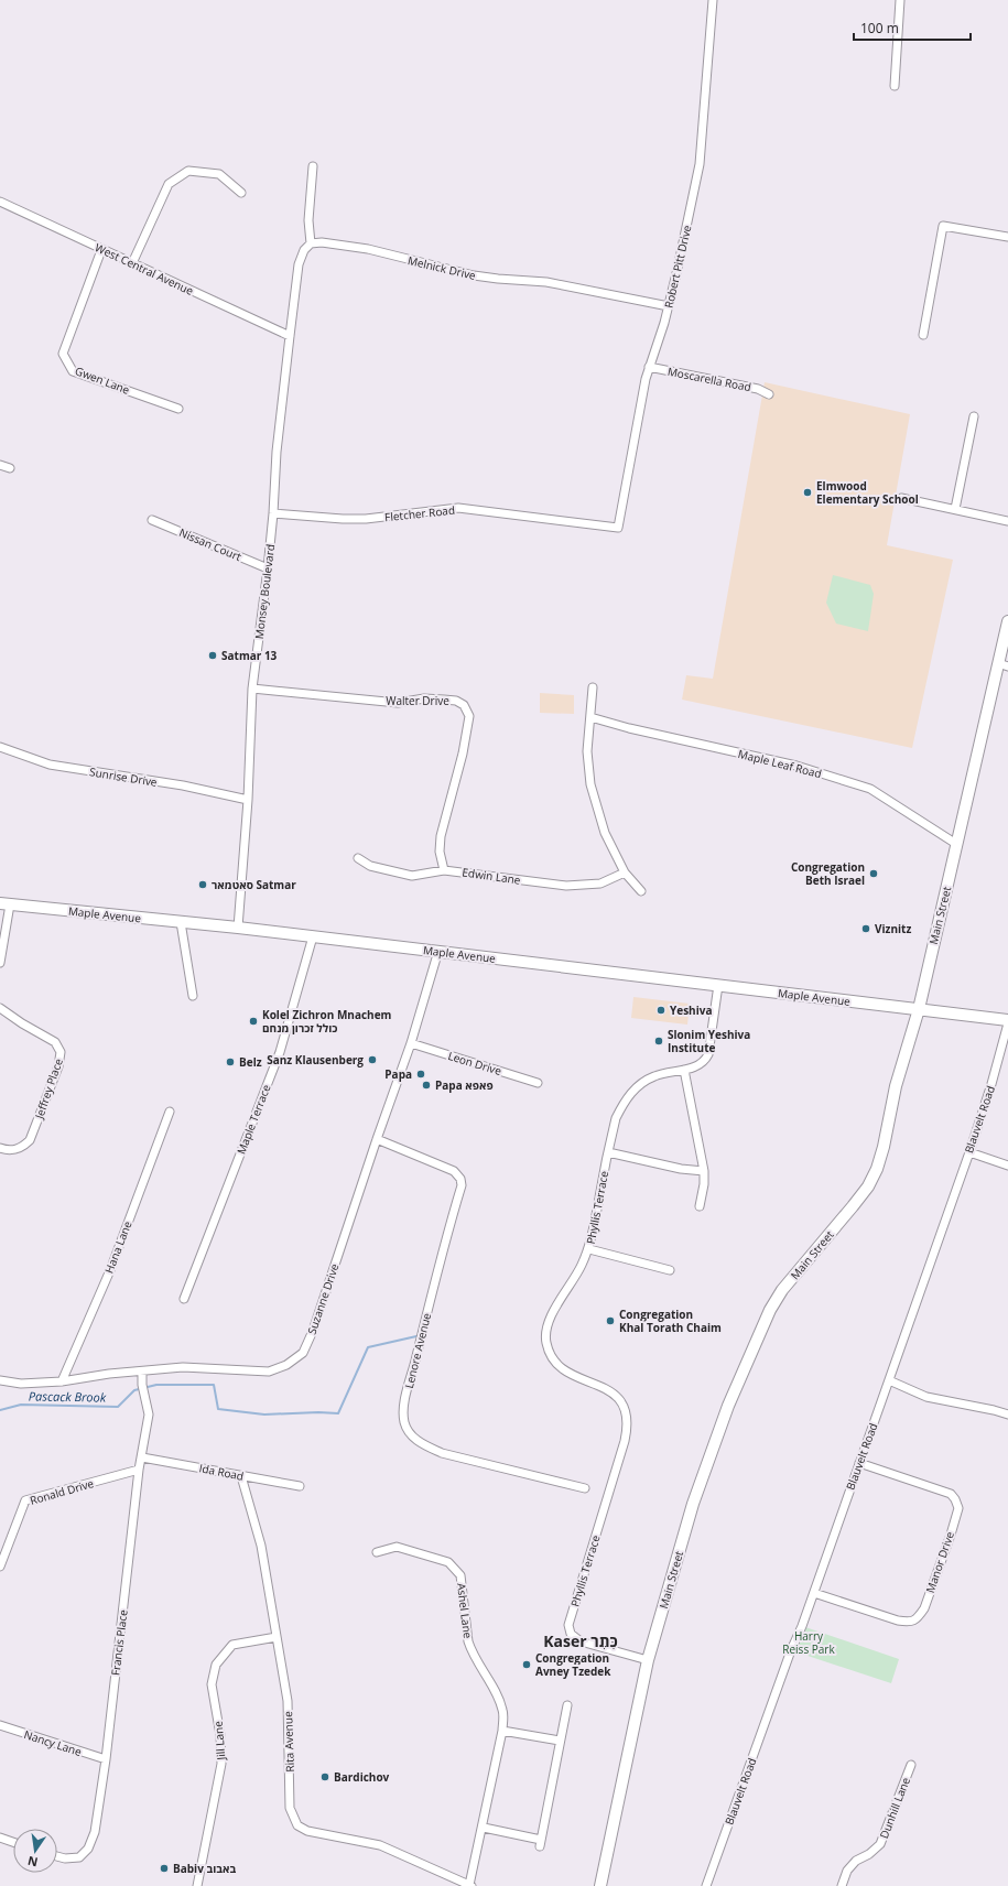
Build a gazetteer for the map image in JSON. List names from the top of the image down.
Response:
{
  "streets": {
    "main road": ["Maple Avenue", "Main Street"],
    "street": [
      "Robert Pitt Drive",
      "Melnick Drive",
      "West Central Avenue",
      "Moscarella Road",
      "Gwen Lane",
      "Fletcher Road",
      "Nissan Court",
      "Monsey Boulevard",
      "Walter Drive",
      "Maple Leaf Road",
      "Sunrise Drive",
      "Edwin Lane",
      "Leon Drive",
      "Jeffrey Place",
      "Maple Terrace",
      "Blauvelt Road",
      "Phyllis Terrace",
      "Hana Lane",
      "Suzanne Drive",
      "Lenore Avenue",
      "Ida Road",
      "Ronald Drive",
      "Manor Drive",
      "Ashel Lane",
      "Francis Place",
      "Jill Lane",
      "Rita Avenue",
      "Nancy Lane",
      "Dunhill Lane"
    ]
  },
  "crossings": [
    ["Robert Pitt Drive", "Melnick Drive"],
    ["Robert Pitt Drive", "Moscarella Road"],
    ["Robert Pitt Drive", "Fletcher Road"],
    ["West Central Avenue", "Gwen Lane"],
    ["West Central Avenue", "Monsey Boulevard"],
    ["Fletcher Road", "Monsey Boulevard"],
    ["Nissan Court", "Monsey Boulevard"],
    ["Monsey Boulevard", "Walter Drive"],
    ["Monsey Boulevard", "Sunrise Drive"],
    ["Monsey Boulevard", "Maple Avenue"],
    ["Walter Drive", "Edwin Lane"],
    ["Maple Leaf Road", "Main Street"],
    ["Maple Avenue", "Main Street"],
    ["Maple Avenue", "Maple Terrace"],
    ["Maple Avenue", "Blauvelt Road"],
    ["Maple Avenue", "Phyllis Terrace"],
    ["Maple Avenue", "Suzanne Drive"],
    ["Main Street", "Phyllis Terrace"],
    ["Leon Drive", "Suzanne Drive"],
    ["Blauvelt Road", "Manor Drive"],
    ["Hana Lane", "Suzanne Drive"],
    ["Suzanne Drive", "Lenore Avenue"],
    ["Suzanne Drive", "Francis Place"],
    ["Ida Road", "Francis Place"],
    ["Ida Road", "Rita Avenue"],
    ["Ronald Drive", "Francis Place"],
    ["Ashel Lane", "Rita Avenue"],
    ["Francis Place", "Nancy Lane"],
    ["Jill Lane", "Rita Avenue"]
  ],
  "districts": ["Kaser כֶּתֶר"],
  "water": ["Pascack Brook"],
  "parks": ["Harry Reiss Park"],
  "places": [
    "Elmwood Elementary School",
    "Satmar 13",
    "Congregation Beth Israel",
    "סאטמאר Satmar",
    "Viznitz",
    "Yeshiva",
    "Kolel Zichron Mnachem כולל זכרון מנחם",
    "Slonim Yeshiva Institute",
    "Sanz Klausenberg",
    "Belz",
    "Papa",
    "Papa פאפא",
    "Congregation Khal Torath Chaim",
    "Congregation Avney Tzedek",
    "Bardichov",
    "Babiv באבוב"
  ],
  "scale_bar": "100 m",
  "north": "bottom"
}
